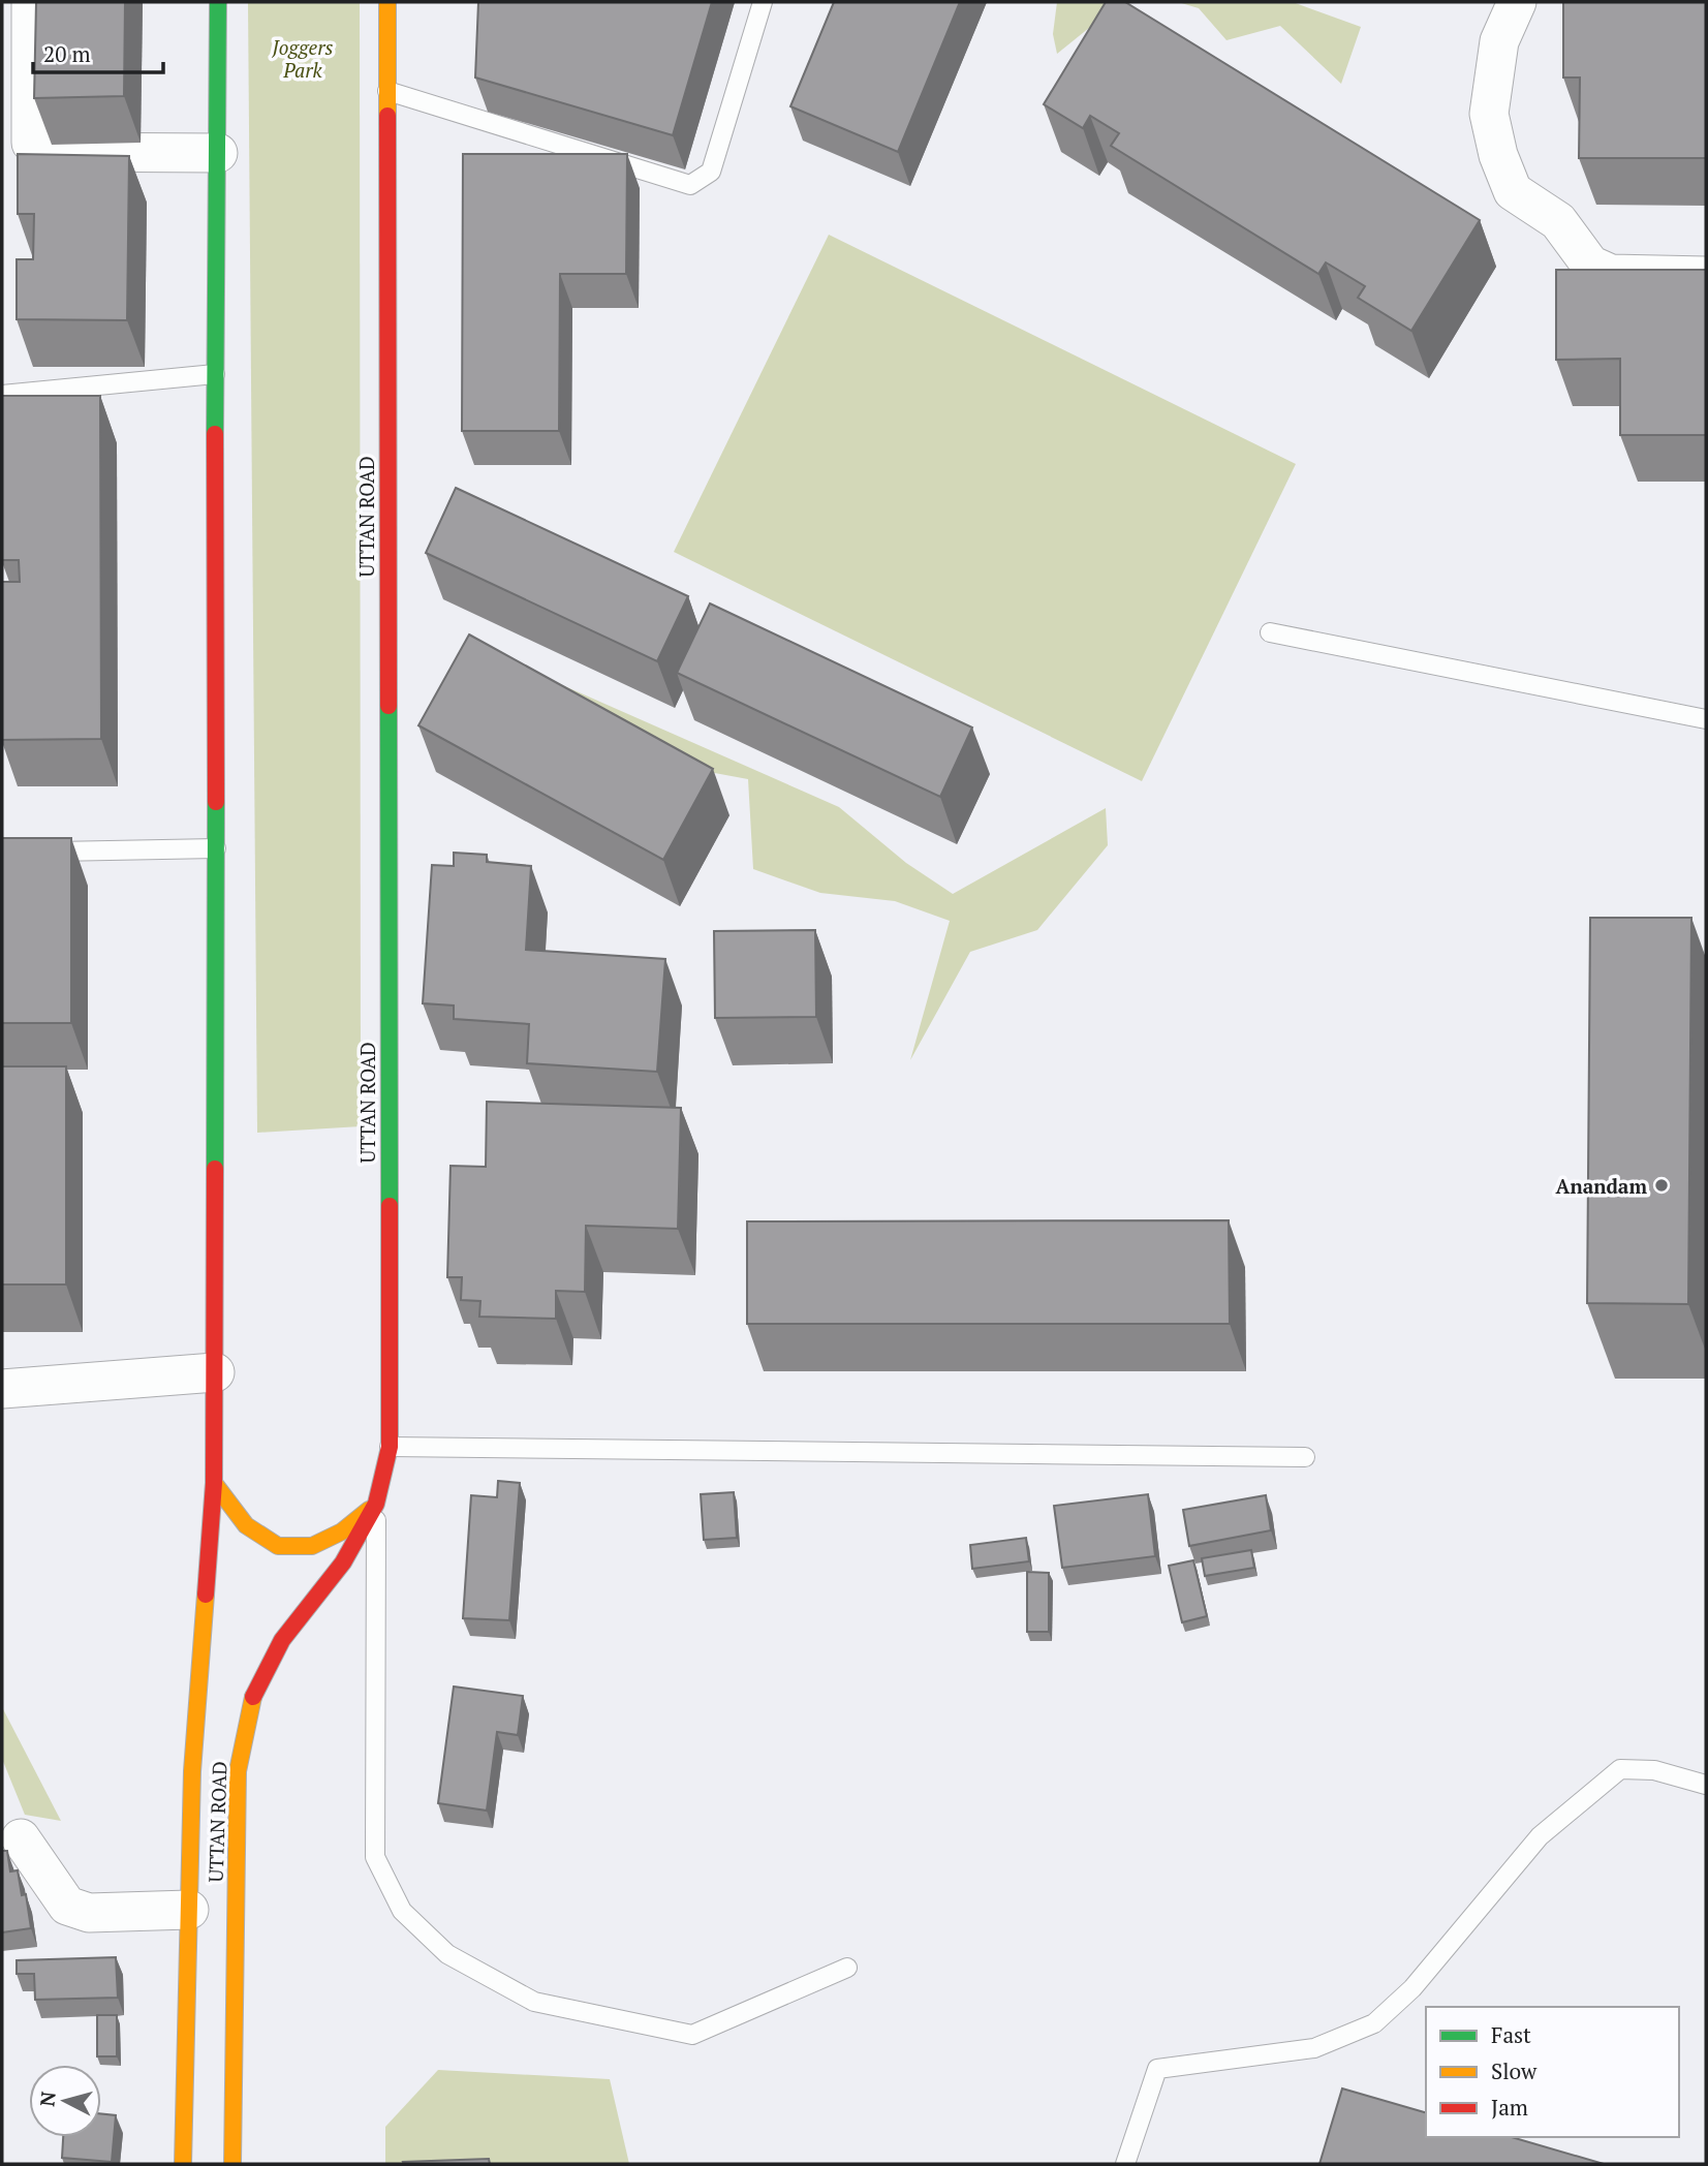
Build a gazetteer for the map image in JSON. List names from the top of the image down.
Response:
{
  "streets": {
    "main road": ["UTTAN ROAD"]
  },
  "parks": ["Joggers Park"],
  "places": ["Anandam"],
  "legend": ["Fast", "Slow", "Jam"],
  "scale_bar": "20 m",
  "north": "left"
}
